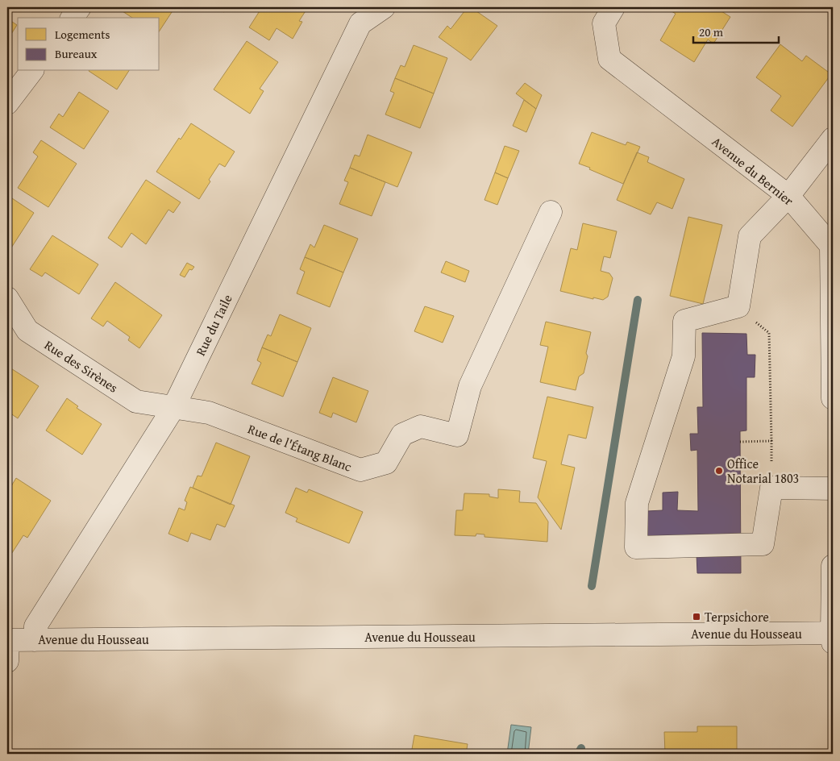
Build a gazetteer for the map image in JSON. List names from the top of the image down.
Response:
{
  "streets": {
    "street": [
      "Avenue du Bernier",
      "Rue du Taile",
      "Rue des Sirènes",
      "Rue de l'Étang Blanc",
      "Avenue du Housseau"
    ]
  },
  "crossings": [
    ["Rue du Taile", "Rue des Sirènes"],
    ["Rue du Taile", "Rue de l'Étang Blanc"],
    ["Rue du Taile", "Avenue du Housseau"],
    ["Rue des Sirènes", "Rue de l'Étang Blanc"]
  ],
  "places": {
    "other": ["Office Notarial 1803"],
    "transit": ["Terpsichore"]
  },
  "legend": ["Logements", "Bureaux"],
  "scale_bar": "20 m"
}
